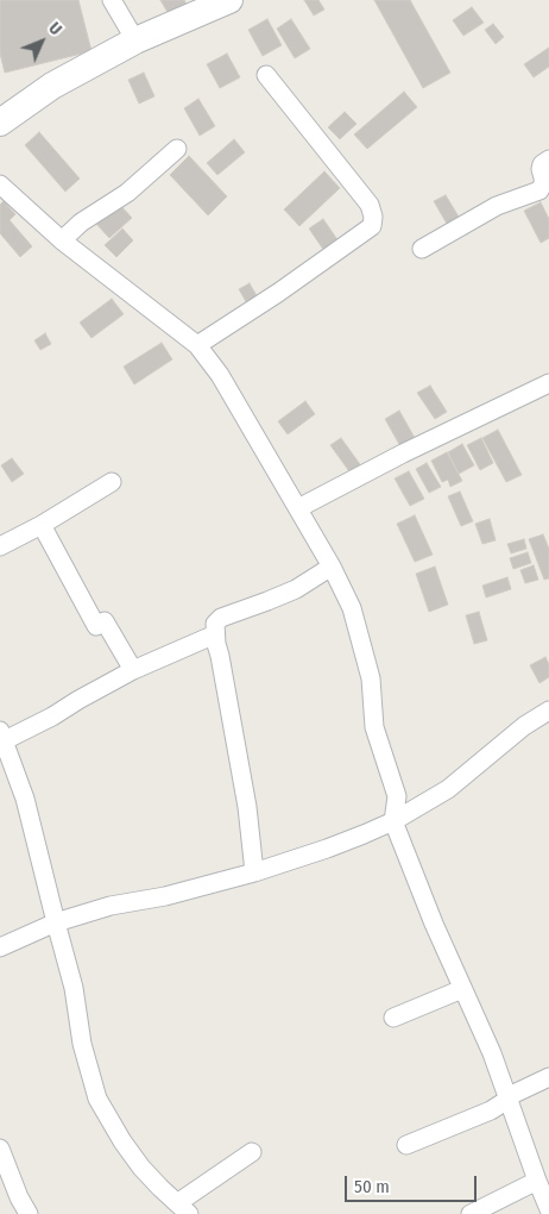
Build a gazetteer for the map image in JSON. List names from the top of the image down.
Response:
{
  "scale_bar": "50 m",
  "north": "top right"
}
